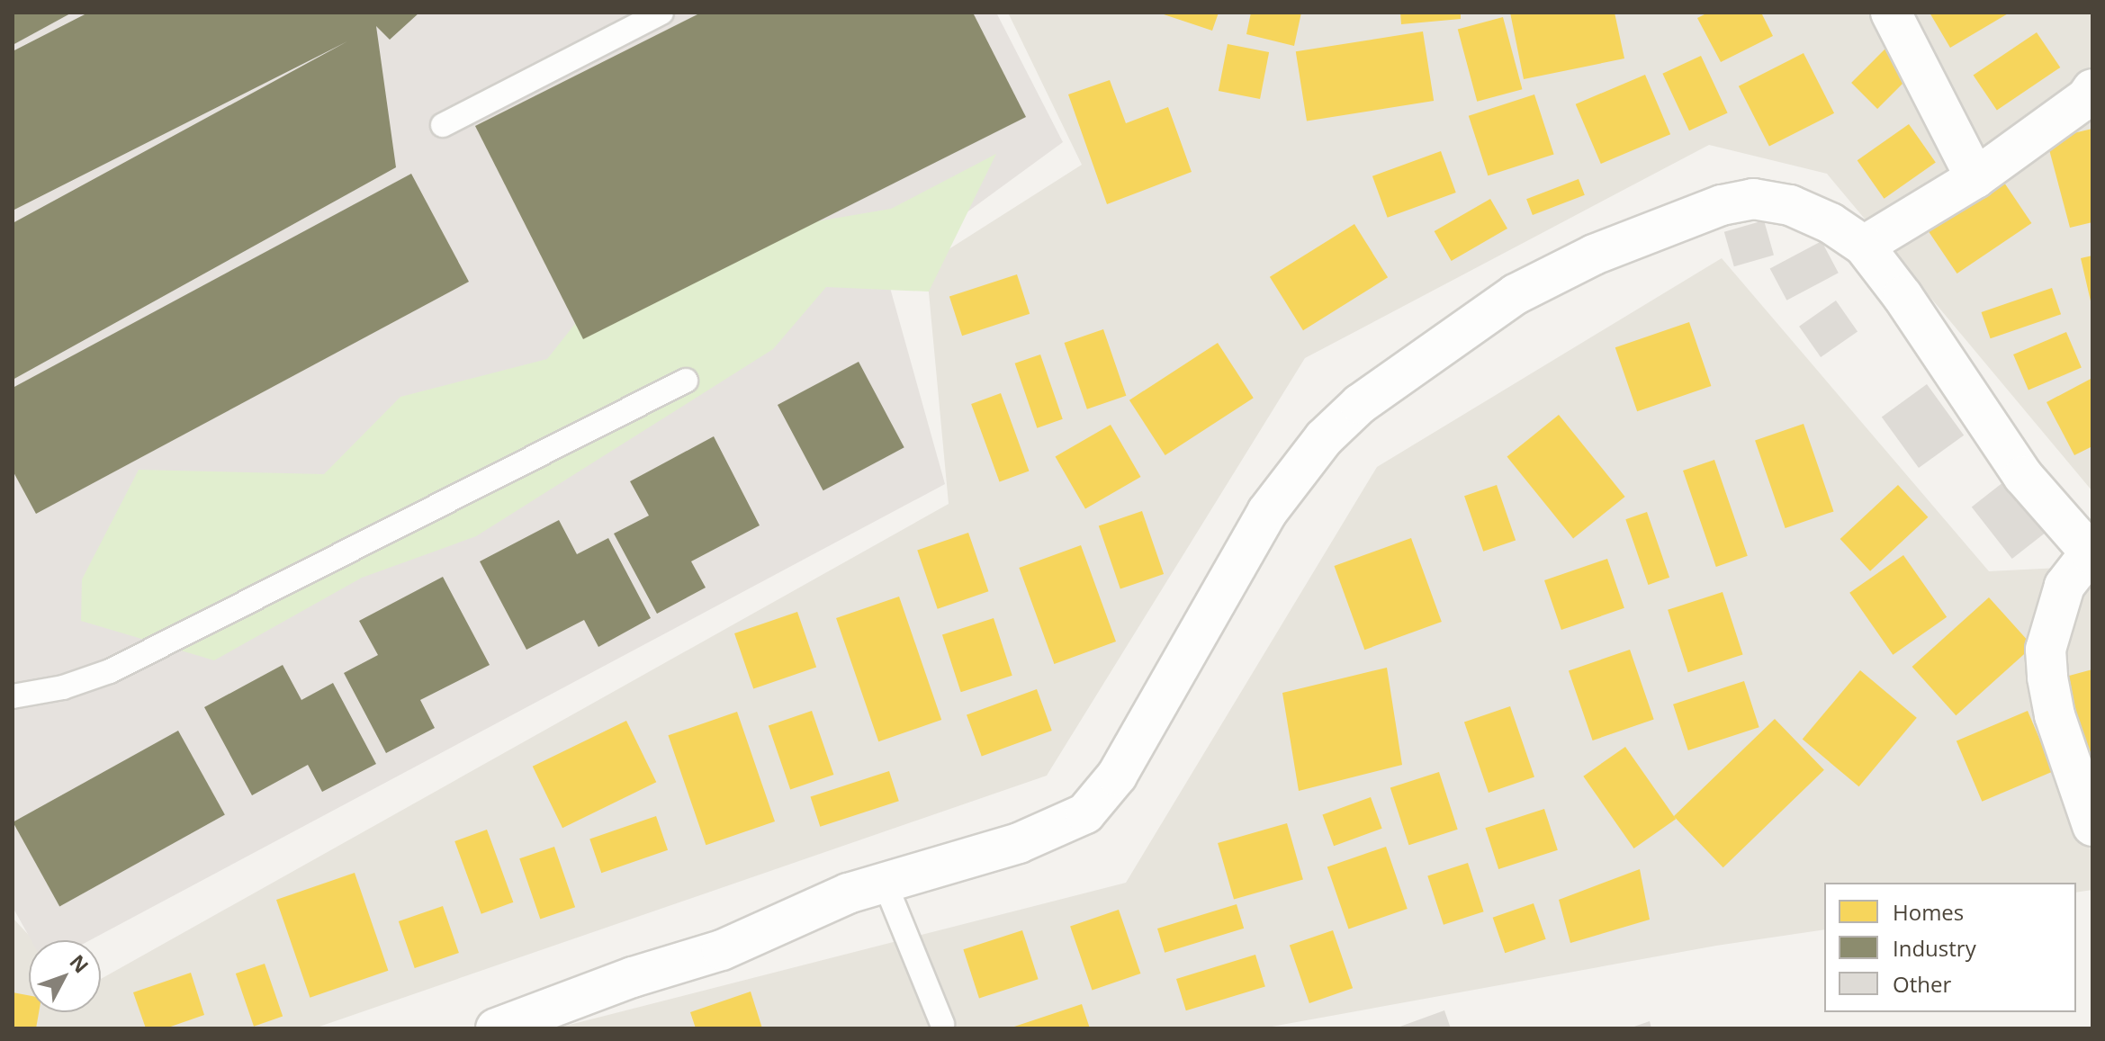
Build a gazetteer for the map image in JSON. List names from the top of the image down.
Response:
{
  "legend": ["Homes", "Industry", "Other"],
  "north": "top right"
}
